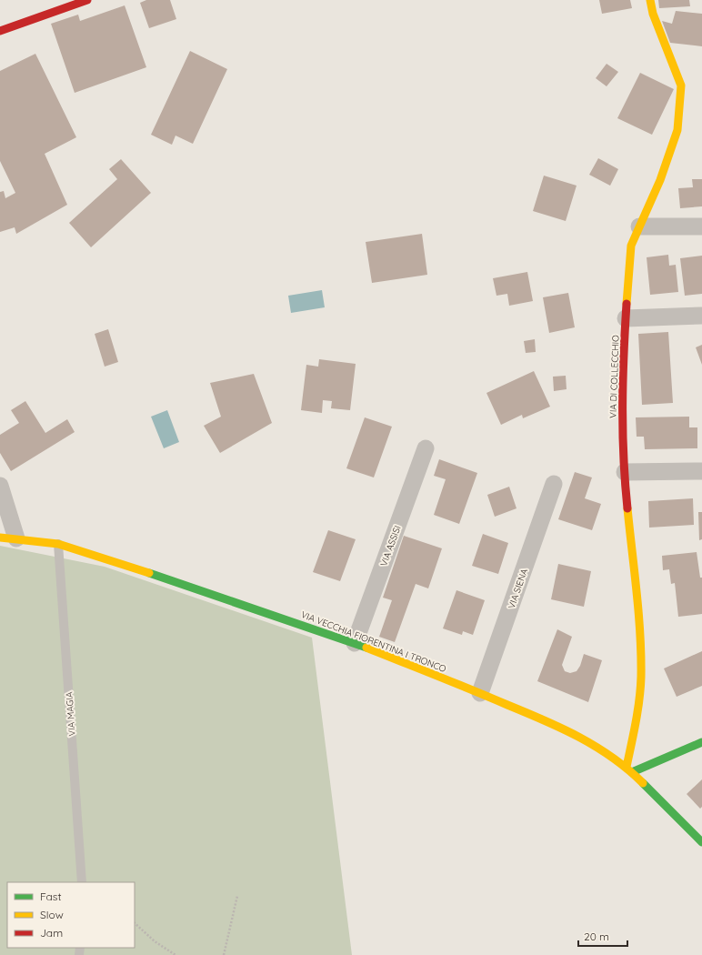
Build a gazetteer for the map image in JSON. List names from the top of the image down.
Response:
{
  "streets": {
    "street": [
      "VIA DI COLLECCHIO",
      "VIA ASSISI",
      "VIA SIENA",
      "VIA VECCHIA FIORENTINA I TRONCO"
    ],
    "lane": ["VIA MAGIA"]
  },
  "crossings": [
    ["VIA DI COLLECCHIO", "VIA VECCHIA FIORENTINA I TRONCO"],
    ["VIA ASSISI", "VIA VECCHIA FIORENTINA I TRONCO"],
    ["VIA SIENA", "VIA VECCHIA FIORENTINA I TRONCO"],
    ["VIA VECCHIA FIORENTINA I TRONCO", "VIA MAGIA"]
  ],
  "legend": ["Fast", "Slow", "Jam"],
  "scale_bar": "20 m"
}
